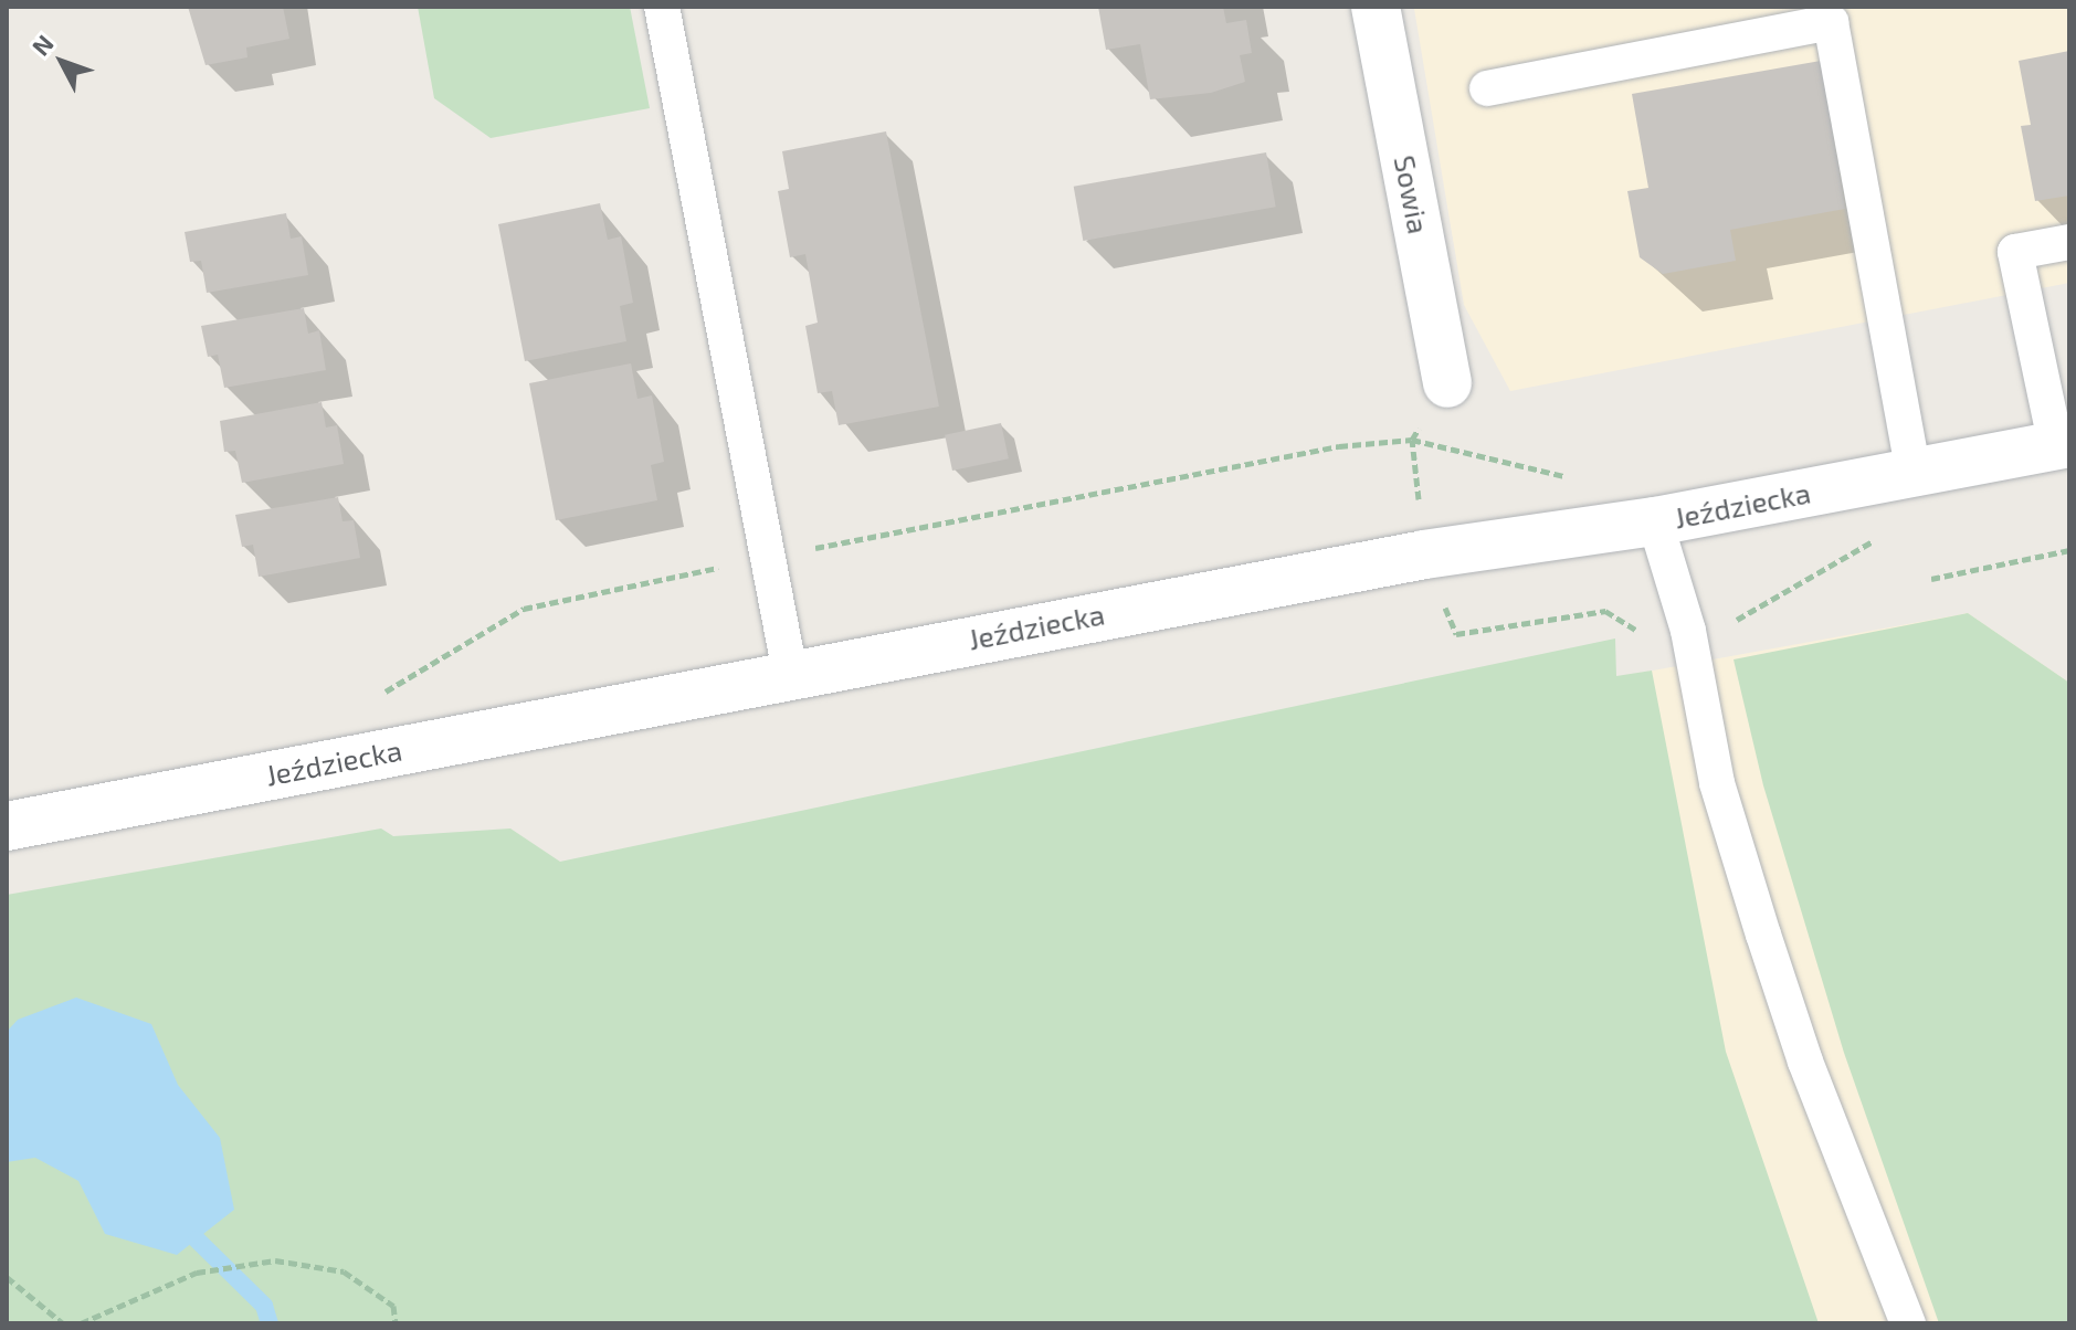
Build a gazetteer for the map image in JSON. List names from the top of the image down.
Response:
{
  "streets": {
    "street": ["Sowia", "Jeździecka"]
  },
  "north": "top left"
}
